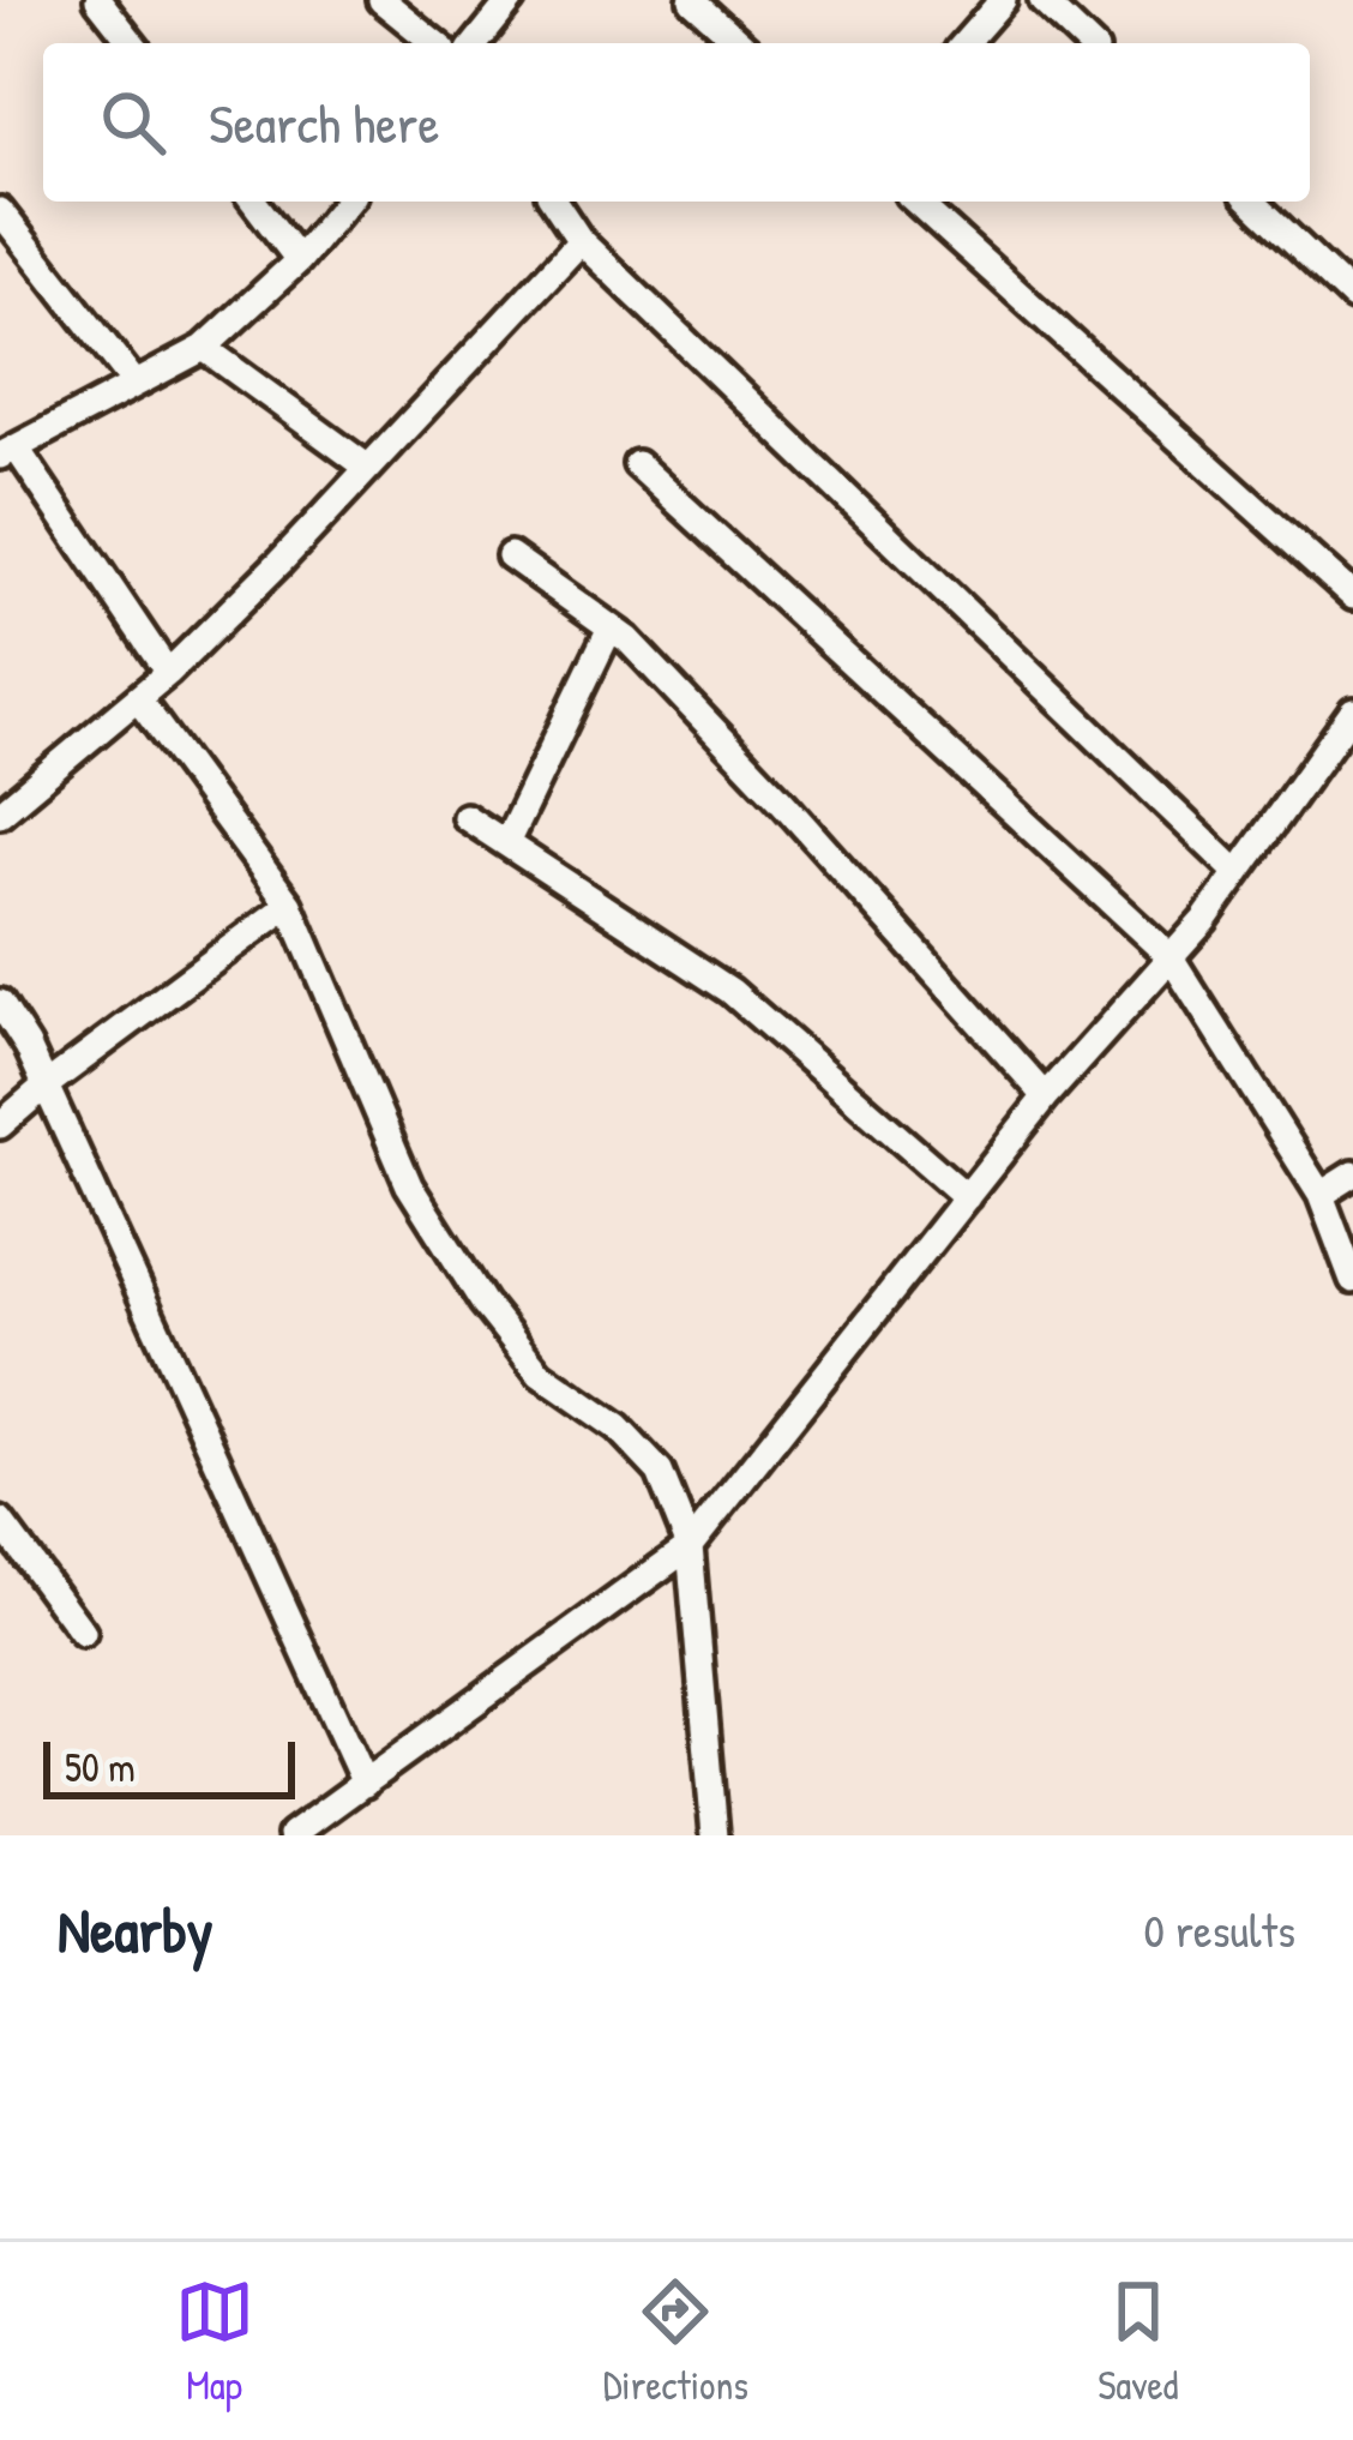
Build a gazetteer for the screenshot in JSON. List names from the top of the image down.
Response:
{
  "scale_bar": "50 m",
  "page": {
    "search": "Search here",
    "scale": "50 m",
    "heading": ["Nearby", "0 results"],
    "nav": ["Map", "Directions", "Saved"]
  }
}
